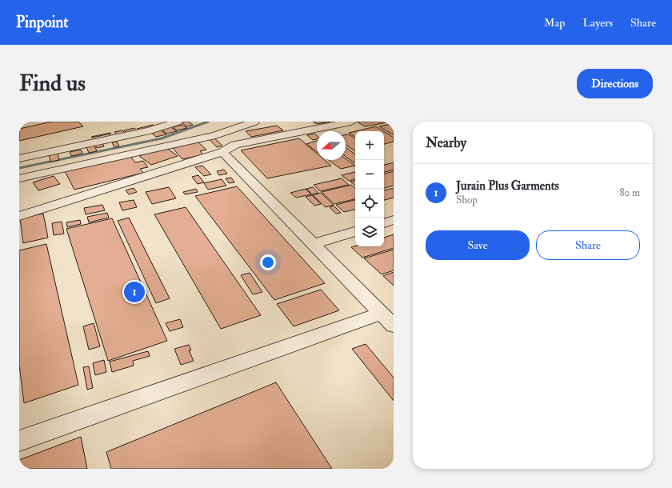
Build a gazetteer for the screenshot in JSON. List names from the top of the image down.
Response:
{
  "north": "left",
  "page": {
    "header": "Pinpoint",
    "nav": ["Map", "Layers", "Share"],
    "buttons": [
      "Directions",
      ["Save", "Share"]
    ],
    "title": "Find us",
    "heading": "Nearby",
    "map_buttons": ["+", "−"],
    "list": [
      {
        "mark": "1",
        "name": "Jurain Plus Garments",
        "note": "Shop",
        "value": "80 m"
      }
    ],
    "pins": "1"
  }
}
